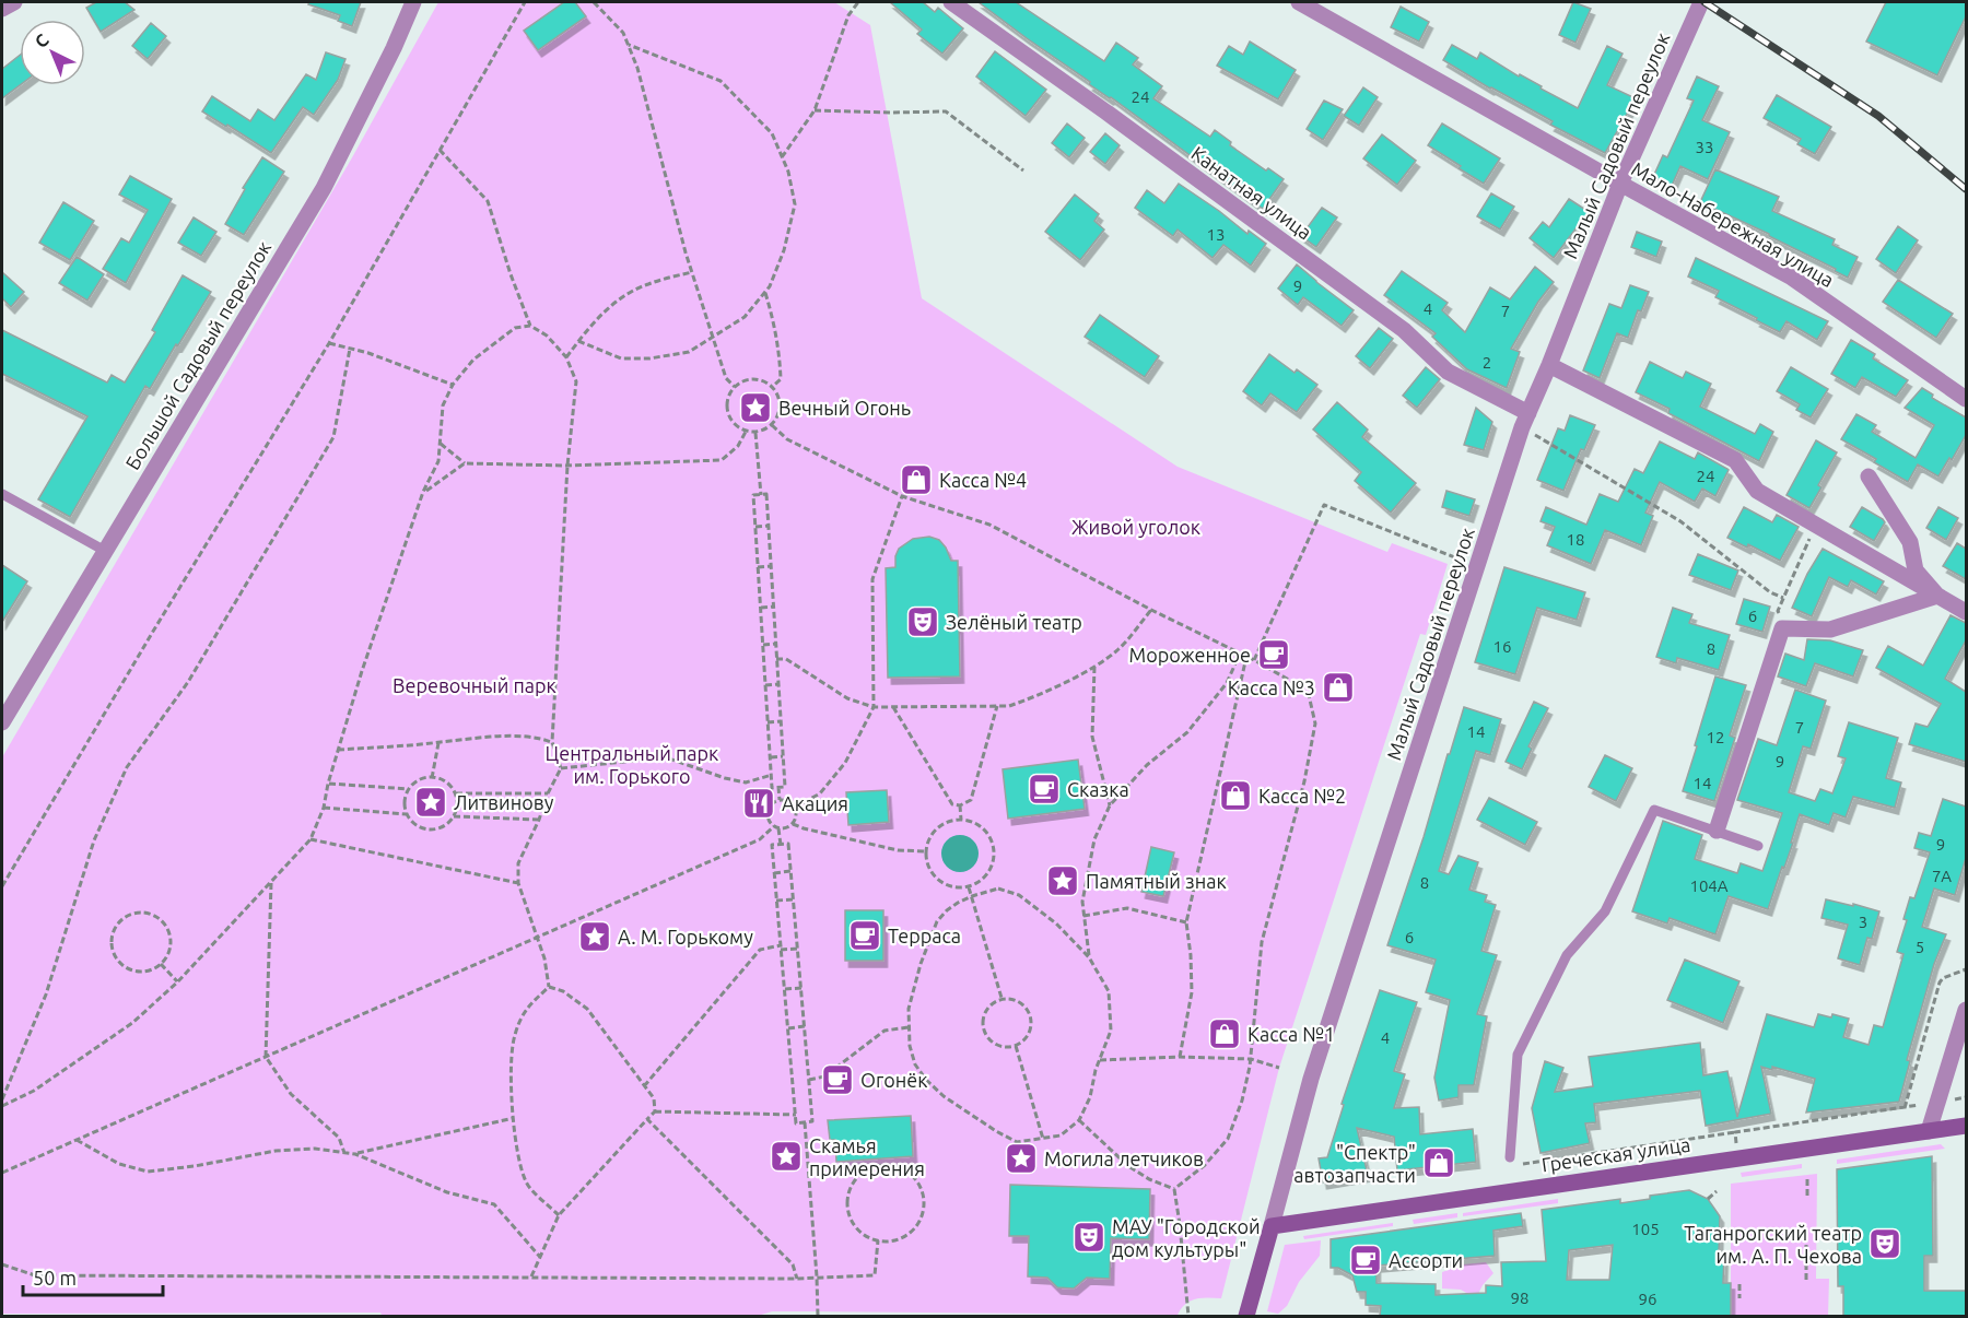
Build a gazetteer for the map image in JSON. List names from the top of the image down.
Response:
{
  "streets": {
    "main road": ["Малый Садовый переулок", "Греческая улица"],
    "street": ["Канатная улица", "Мало-Набережная улица", "Большой Садовый переулок"]
  },
  "crossings": [
    ["Малый Садовый переулок", "Канатная улица"],
    ["Малый Садовый переулок", "Мало-Набережная улица"],
    ["Малый Садовый переулок", "Греческая улица"]
  ],
  "parks": ["Живой уголок", "Веревочный парк", "Центральный парк им. Горького"],
  "places": {
    "place": [
      "Вечный Огонь",
      "Литвинову",
      "Памятный знак",
      "А. М. Горькому",
      "Скамья примерения",
      "Могила летчиков"
    ],
    "shop": [
      "Касса №4",
      "Касса №3",
      "Касса №2",
      "Касса №1",
      "\"Спектр\" автозапчасти"
    ],
    "theatre": ["Зелёный театр", "МАУ \"Городской дом культуры\"", "Таганрогский театр им. А. П. Чехова"],
    "cafe": [
      "Мороженное",
      "Сказка",
      "Терраса",
      "Огонёк",
      "Ассорти"
    ],
    "restaurant": ["Акация"]
  },
  "house_numbers": [
    "24",
    "33",
    "13",
    "9",
    "4",
    "7",
    "2",
    "24",
    "18",
    "6",
    "16",
    "8",
    "7",
    "14",
    "12",
    "9",
    "14",
    "9",
    "7А",
    "8",
    "104А",
    "3",
    "6",
    "5",
    "4",
    "105",
    "98",
    "96"
  ],
  "scale_bar": "50 m",
  "north": "top left"
}
